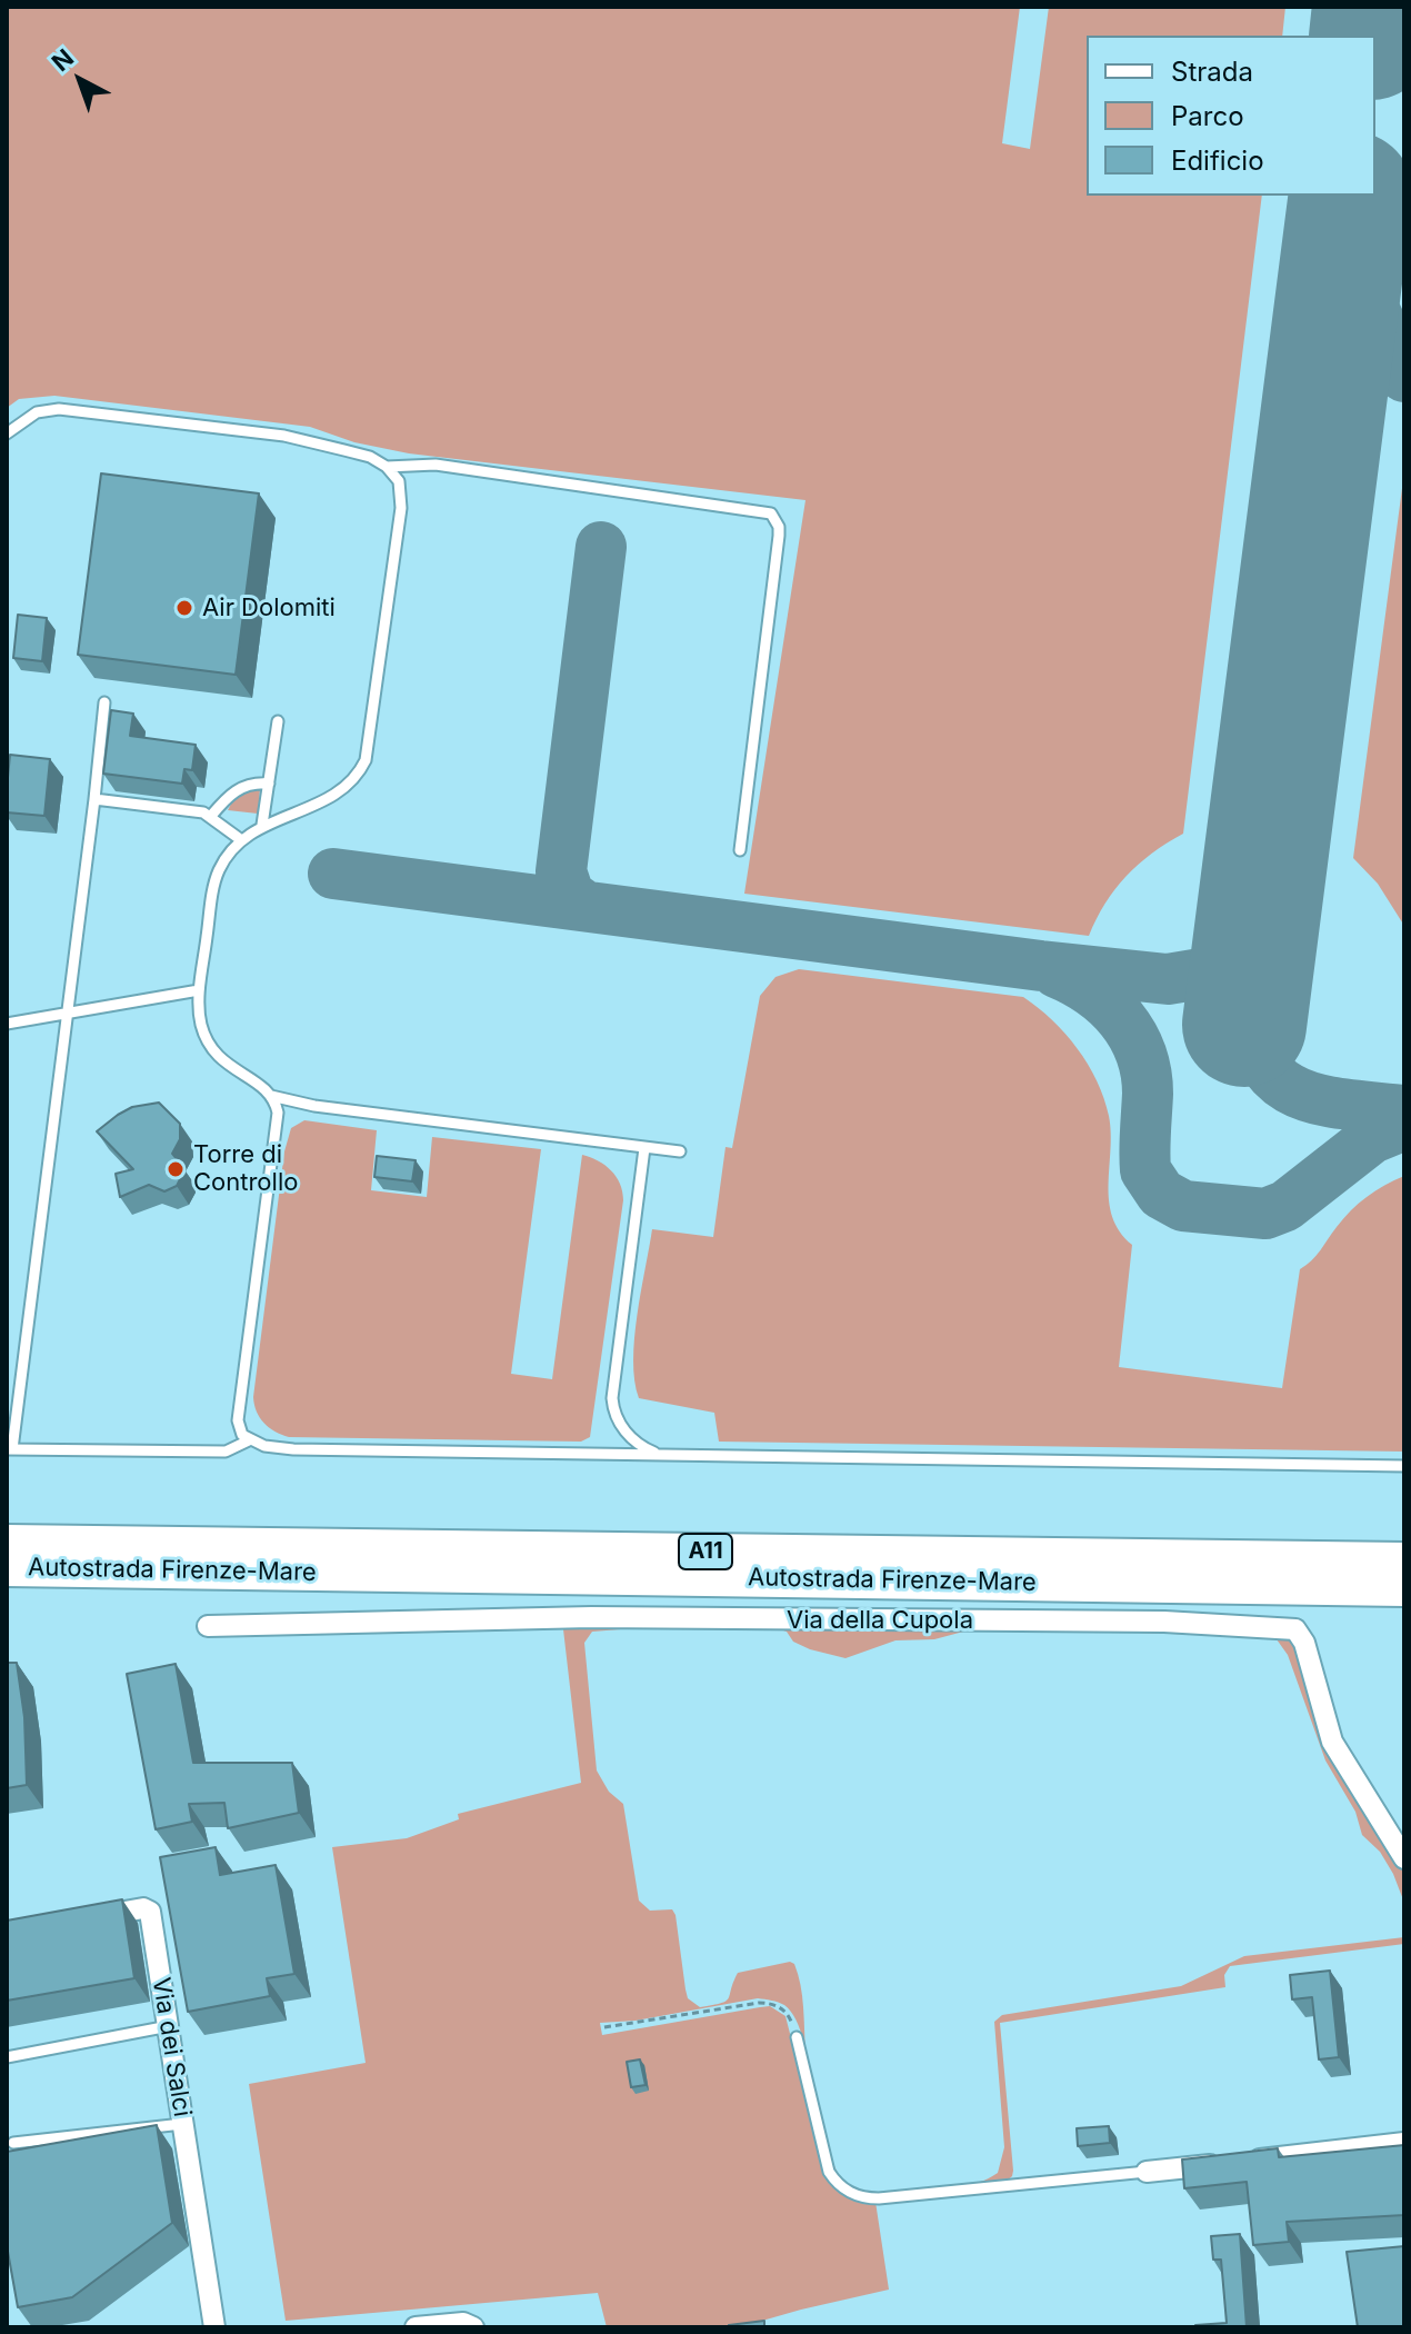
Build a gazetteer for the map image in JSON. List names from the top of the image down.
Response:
{
  "streets": {
    "highway": ["A11", "Autostrada Firenze-Mare"],
    "street": ["Via della Cupola", "Via dei Salci"]
  },
  "places": ["Air Dolomiti", "Torre di Controllo"],
  "legend": ["Strada", "Parco", "Edificio"],
  "north": "top left"
}
